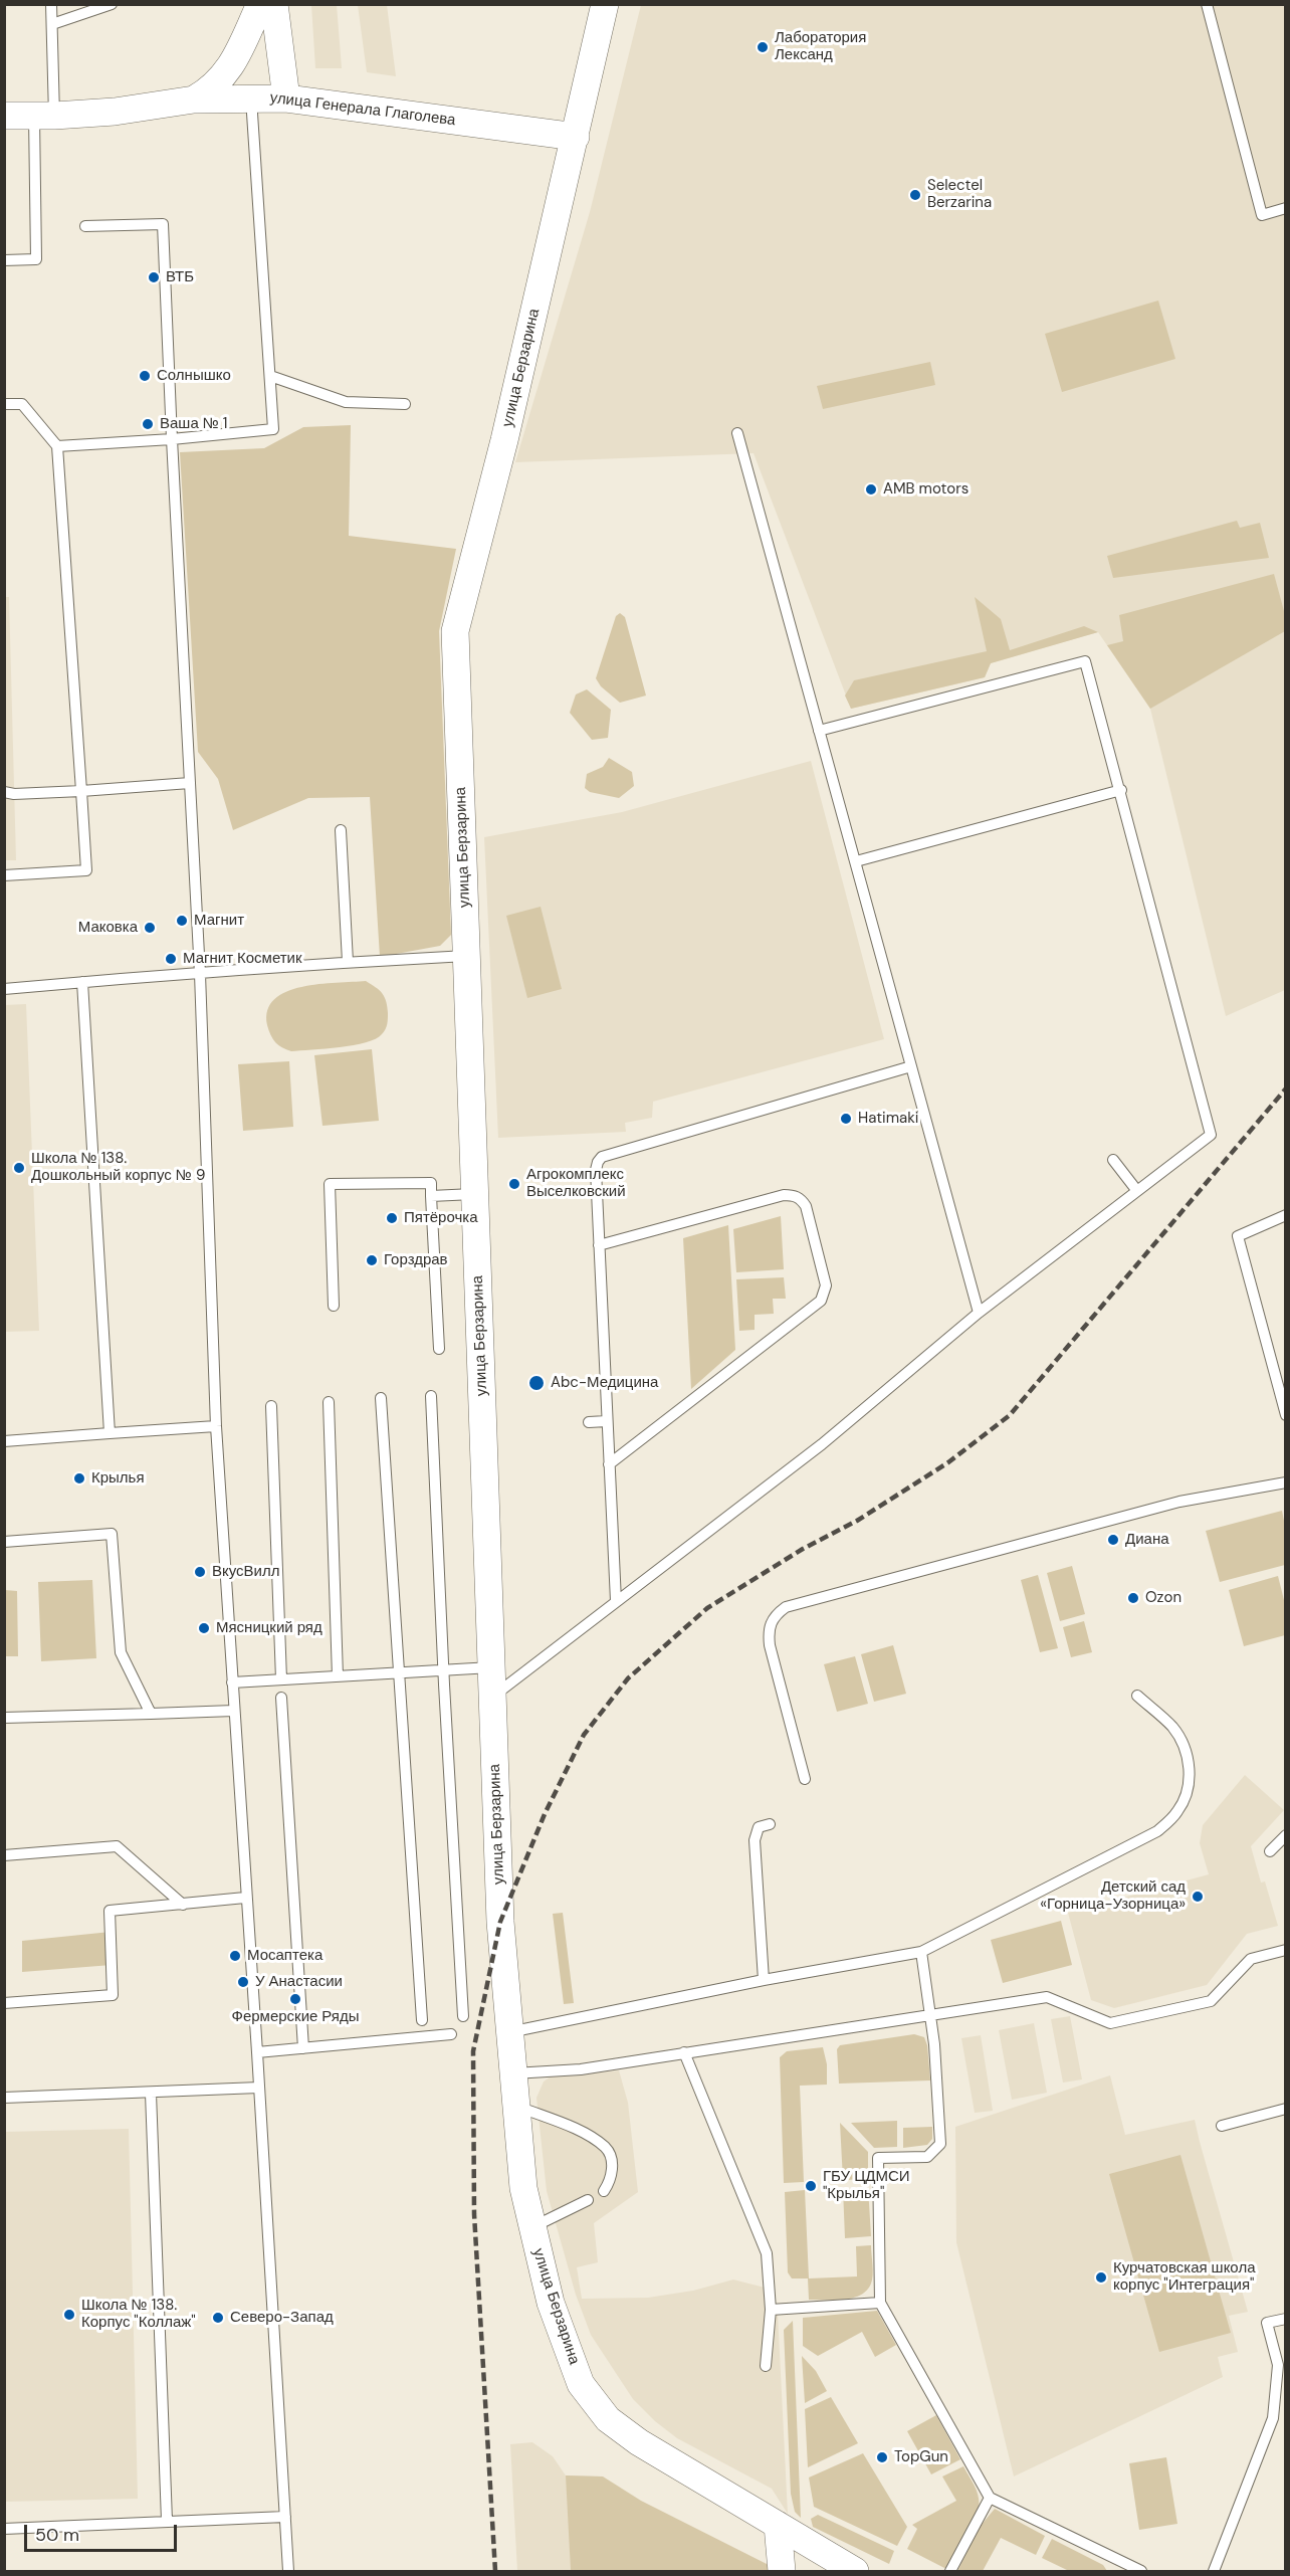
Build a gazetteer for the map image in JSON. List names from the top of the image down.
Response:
{
  "streets": {
    "street": ["улица Генерала Глаголева", "улица Берзарина"]
  },
  "crossings": [
    ["улица Генерала Глаголева", "улица Берзарина"]
  ],
  "places": [
    "Лаборатория Лександ",
    "Selectel Berzarina",
    "ВТБ",
    "Солнышко",
    "Ваша № 1",
    "AMB motors",
    "Магнит",
    "Маковка",
    "Магнит Косметик",
    "Hatimaki",
    "Школа № 138. Дошкольный корпус № 9",
    "Агрокомплекс Выселковский",
    "Пятёрочка",
    "Горздрав",
    "Abc-Медицина",
    "Крылья",
    "Диана",
    "ВкусВилл",
    "Ozon",
    "Мясницкий ряд",
    "Детский сад «Горница-Узорница»",
    "Мосаптека",
    "У Анастасии",
    "Фермерские Ряды",
    "ГБУ ЦДМСИ \"Крылья\"",
    "Курчатовская школа корпус \"Интеграция\"",
    "Школа № 138. Корпус \"Коллаж\"",
    "Северо-Запад",
    "TopGun"
  ],
  "scale_bar": "50 m"
}
